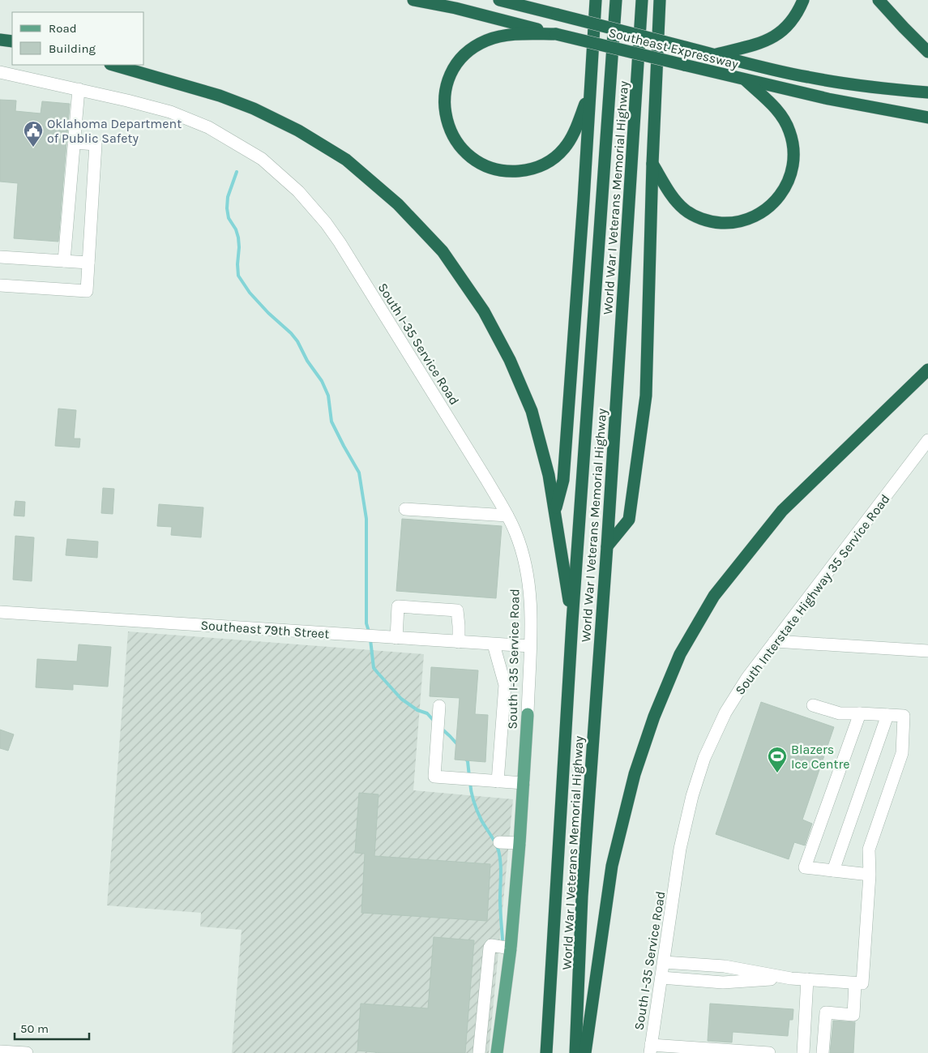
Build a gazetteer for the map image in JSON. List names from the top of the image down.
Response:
{
  "streets": {
    "highway": ["Southeast Expressway", "World War I Veterans Memorial Highway"],
    "main road": ["South I-35 Service Road"],
    "street": ["South Interstate Highway 35 Service Road", "Southeast 79th Street"]
  },
  "crossings": [
    ["South I-35 Service Road", "South Interstate Highway 35 Service Road"],
    ["South I-35 Service Road", "Southeast 79th Street"]
  ],
  "places": {
    "public building": ["Oklahoma Department of Public Safety"],
    "sports": ["Blazers Ice Centre"]
  },
  "legend": ["Road", "Building"],
  "scale_bar": "50 m"
}
